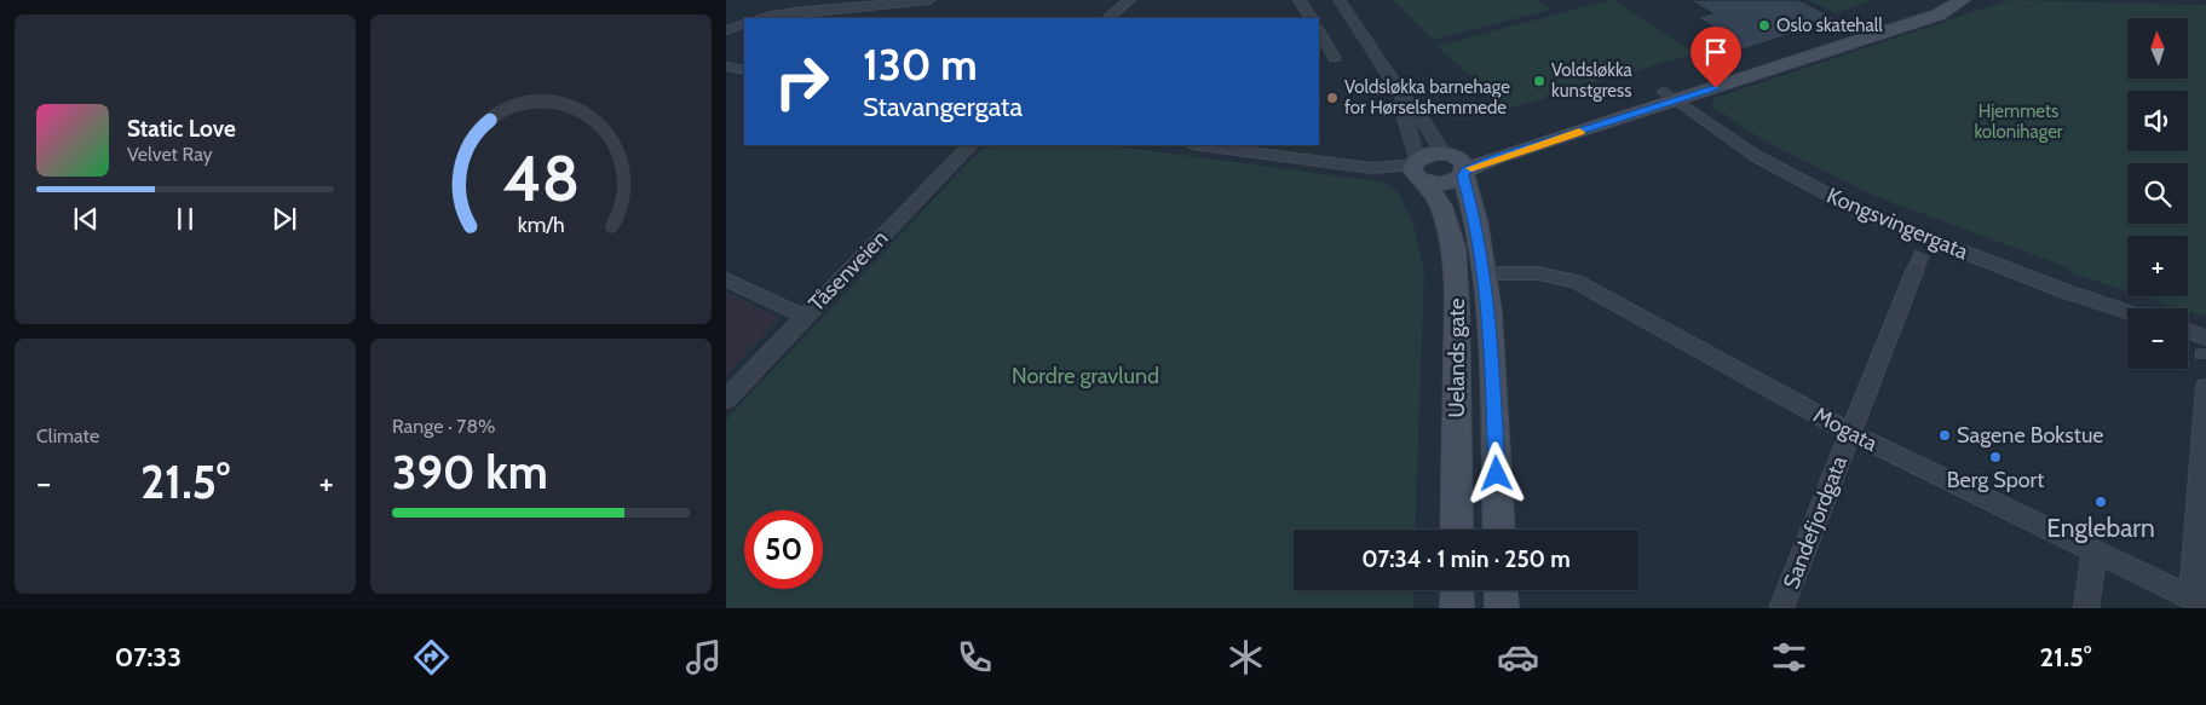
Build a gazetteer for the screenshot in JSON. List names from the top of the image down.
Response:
{
  "streets": {
    "main road": ["Uelands gate"],
    "street": [
      "Kongsvingergata",
      "Tåsenveien",
      "Mogata",
      "Sandefjordgata"
    ]
  },
  "crossings": [
    ["Uelands gate", "Mogata"],
    ["Mogata", "Sandefjordgata"]
  ],
  "parks": ["Hjemmets kolonihager", "Nordre gravlund"],
  "places": [
    "Oslo skatehall",
    "Voldsløkka kunstgress",
    "Voldsløkka barnehage for Hørselshemmede",
    "Sagene Bokstue",
    "Berg Sport",
    "Englebarn"
  ],
  "north": "top",
  "page": {
    "map_buttons": ["+", "−"],
    "turn": ["130 m", "Stavangergata"],
    "song": ["Static Love", "Velvet Ray"],
    "tile": [
      "Climate",
      ["Range · 78%", "390 km"]
    ],
    "heat": ["−", "21.5°", "+"],
    "limit": "50",
    "trip": "07:34 · 1 min · 250 m",
    "tabs": ["07:33", "21.5°"],
    "gauge": ["48", "km/h"]
  }
}
